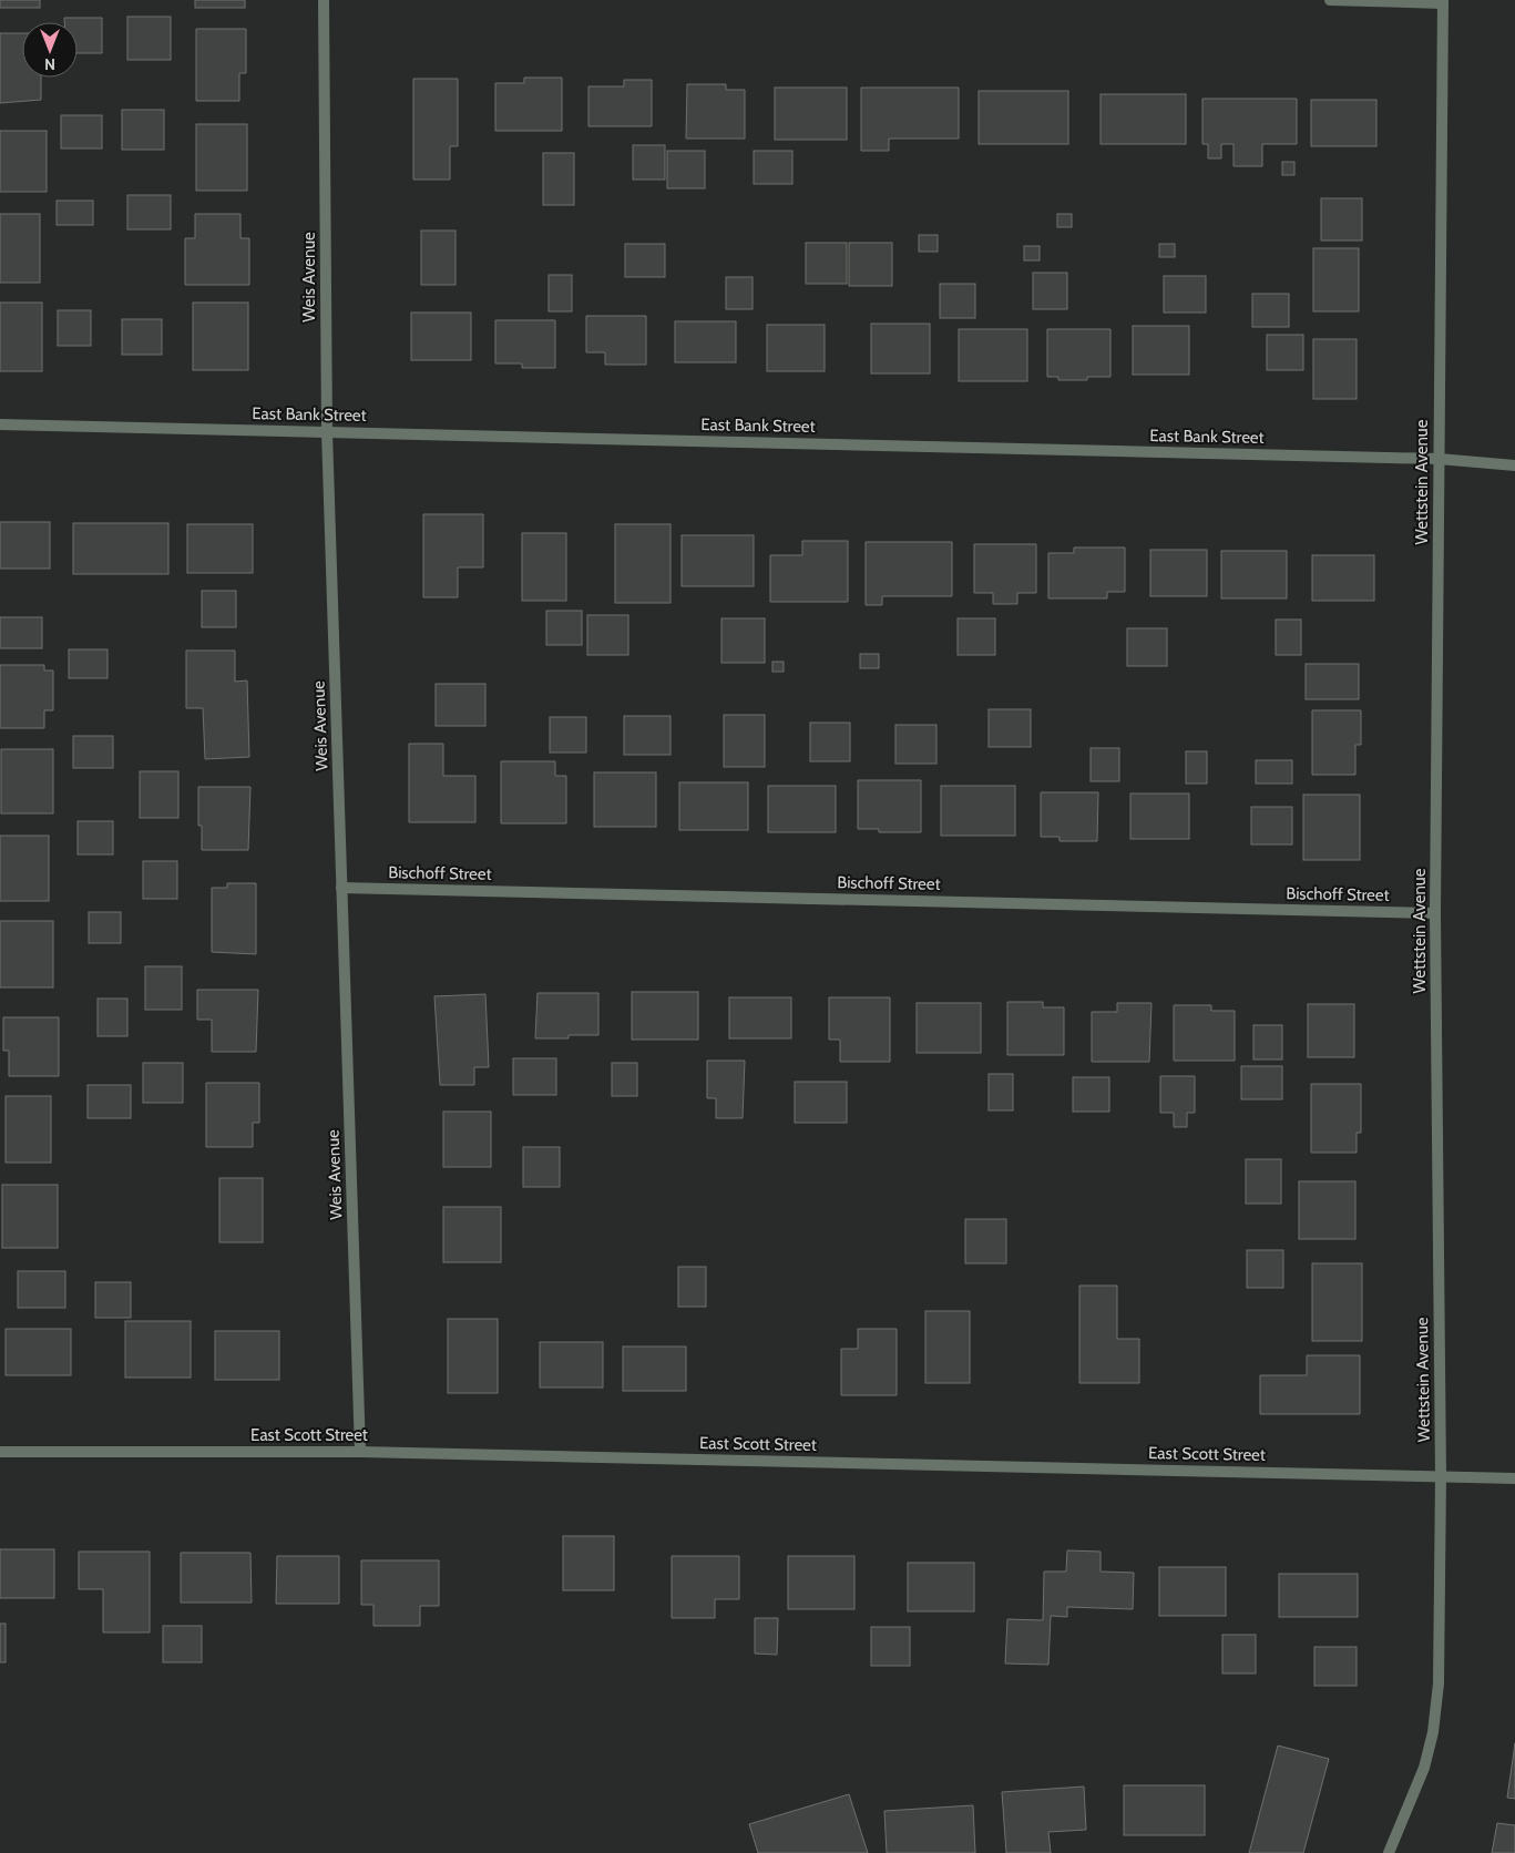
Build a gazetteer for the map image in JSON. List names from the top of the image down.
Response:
{
  "streets": {
    "street": [
      "Weis Avenue",
      "East Bank Street",
      "Wettstein Avenue",
      "Bischoff Street",
      "East Scott Street"
    ]
  },
  "crossings": [
    ["Weis Avenue", "East Bank Street"],
    ["Weis Avenue", "Bischoff Street"],
    ["Weis Avenue", "East Scott Street"],
    ["East Bank Street", "Wettstein Avenue"],
    ["Wettstein Avenue", "Bischoff Street"],
    ["Wettstein Avenue", "East Scott Street"]
  ],
  "north": "bottom"
}
